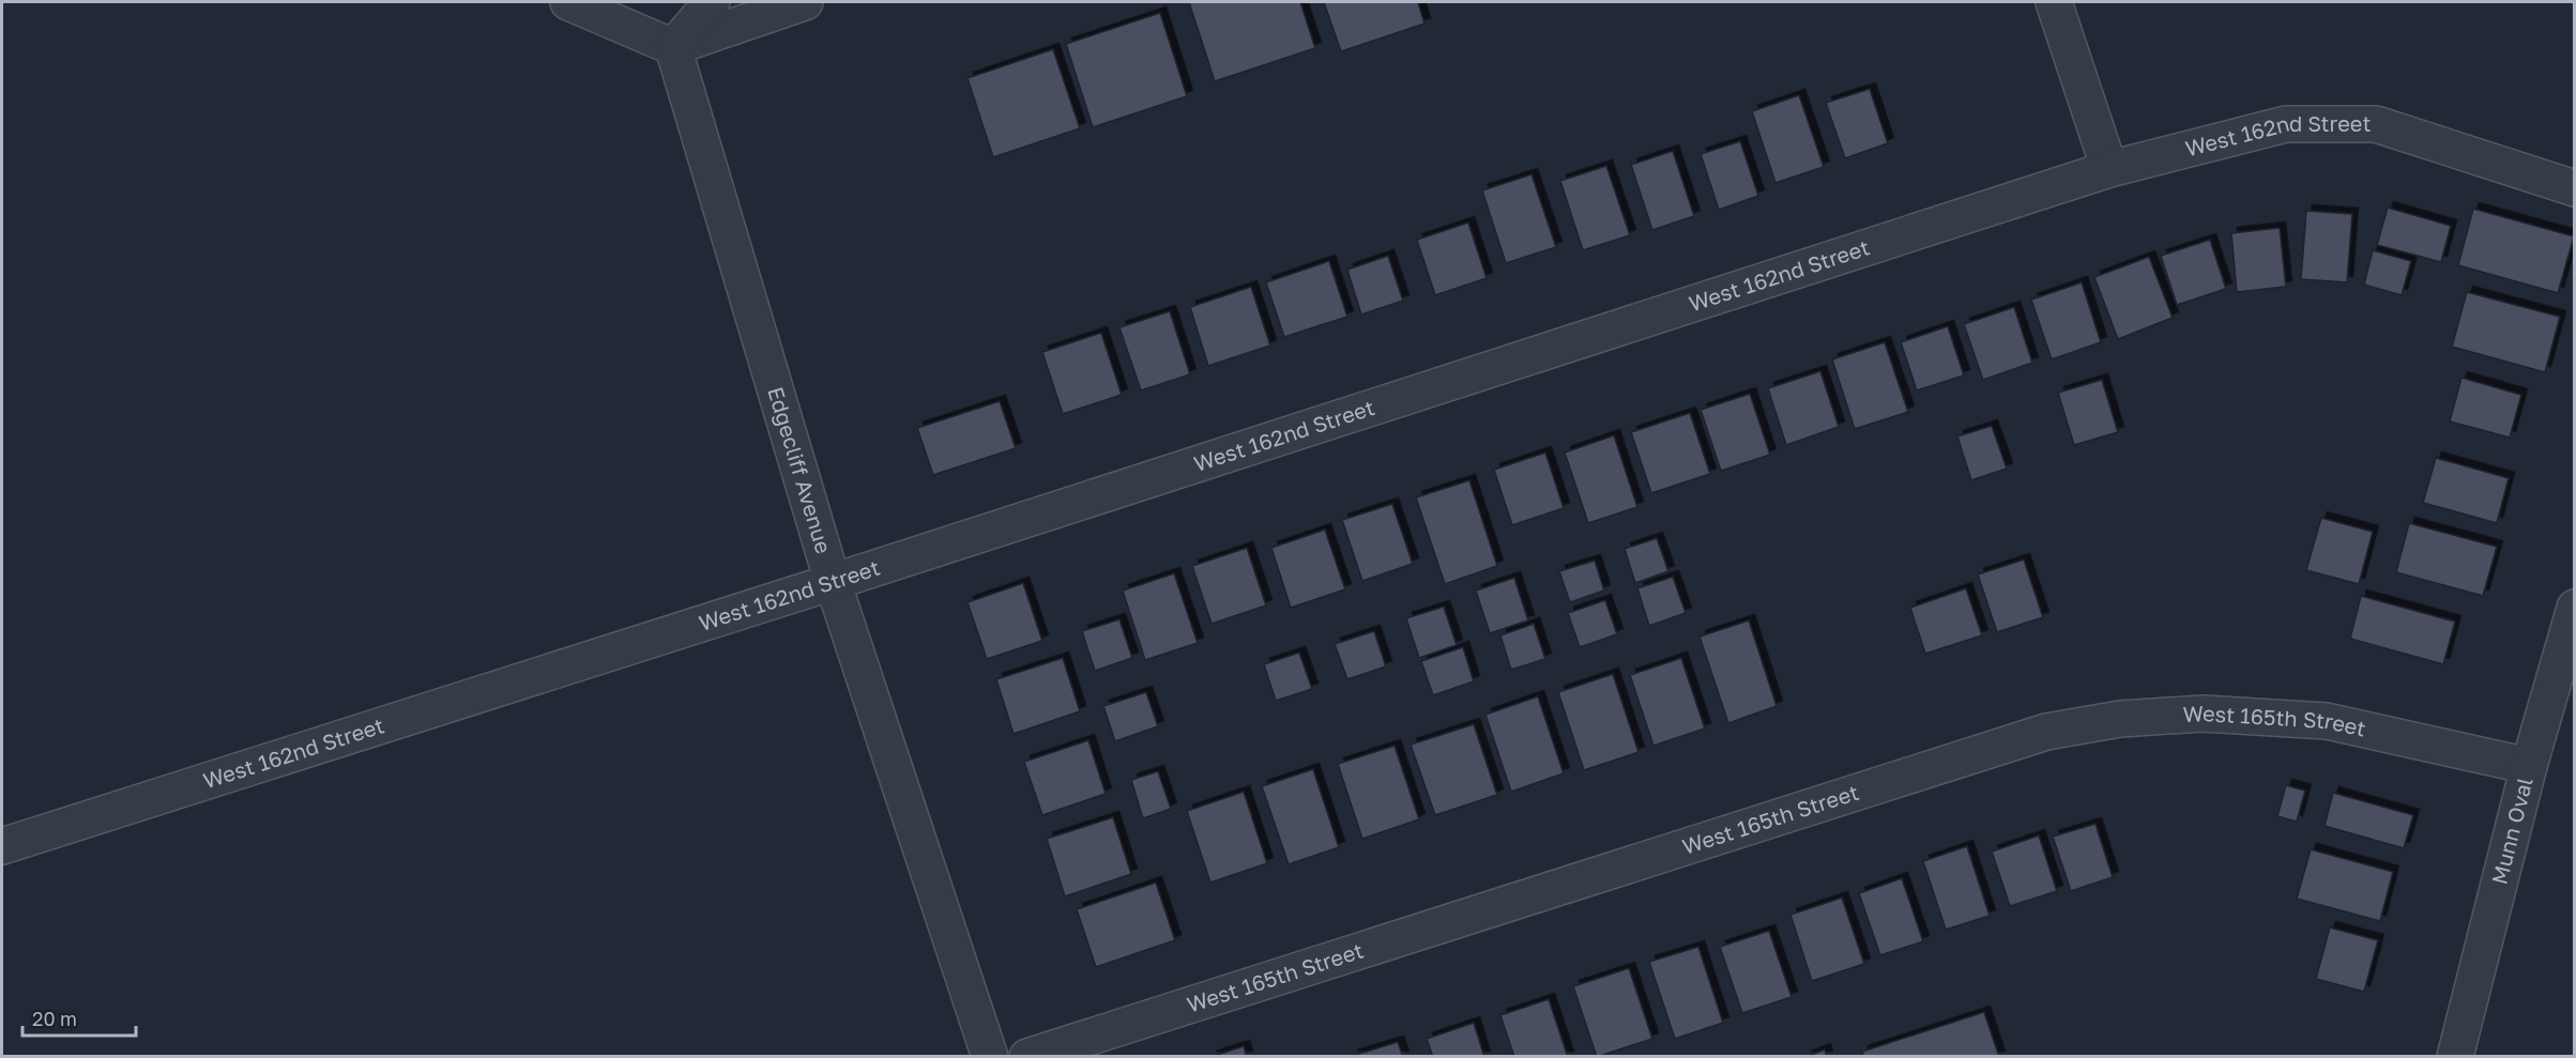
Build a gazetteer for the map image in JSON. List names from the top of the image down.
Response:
{
  "streets": {
    "street": [
      "West 162nd Street",
      "Edgecliff Avenue",
      "West 165th Street",
      "Munn Oval"
    ]
  },
  "crossings": [
    ["West 162nd Street", "Edgecliff Avenue"],
    ["West 165th Street", "Munn Oval"]
  ],
  "scale_bar": "20 m"
}
